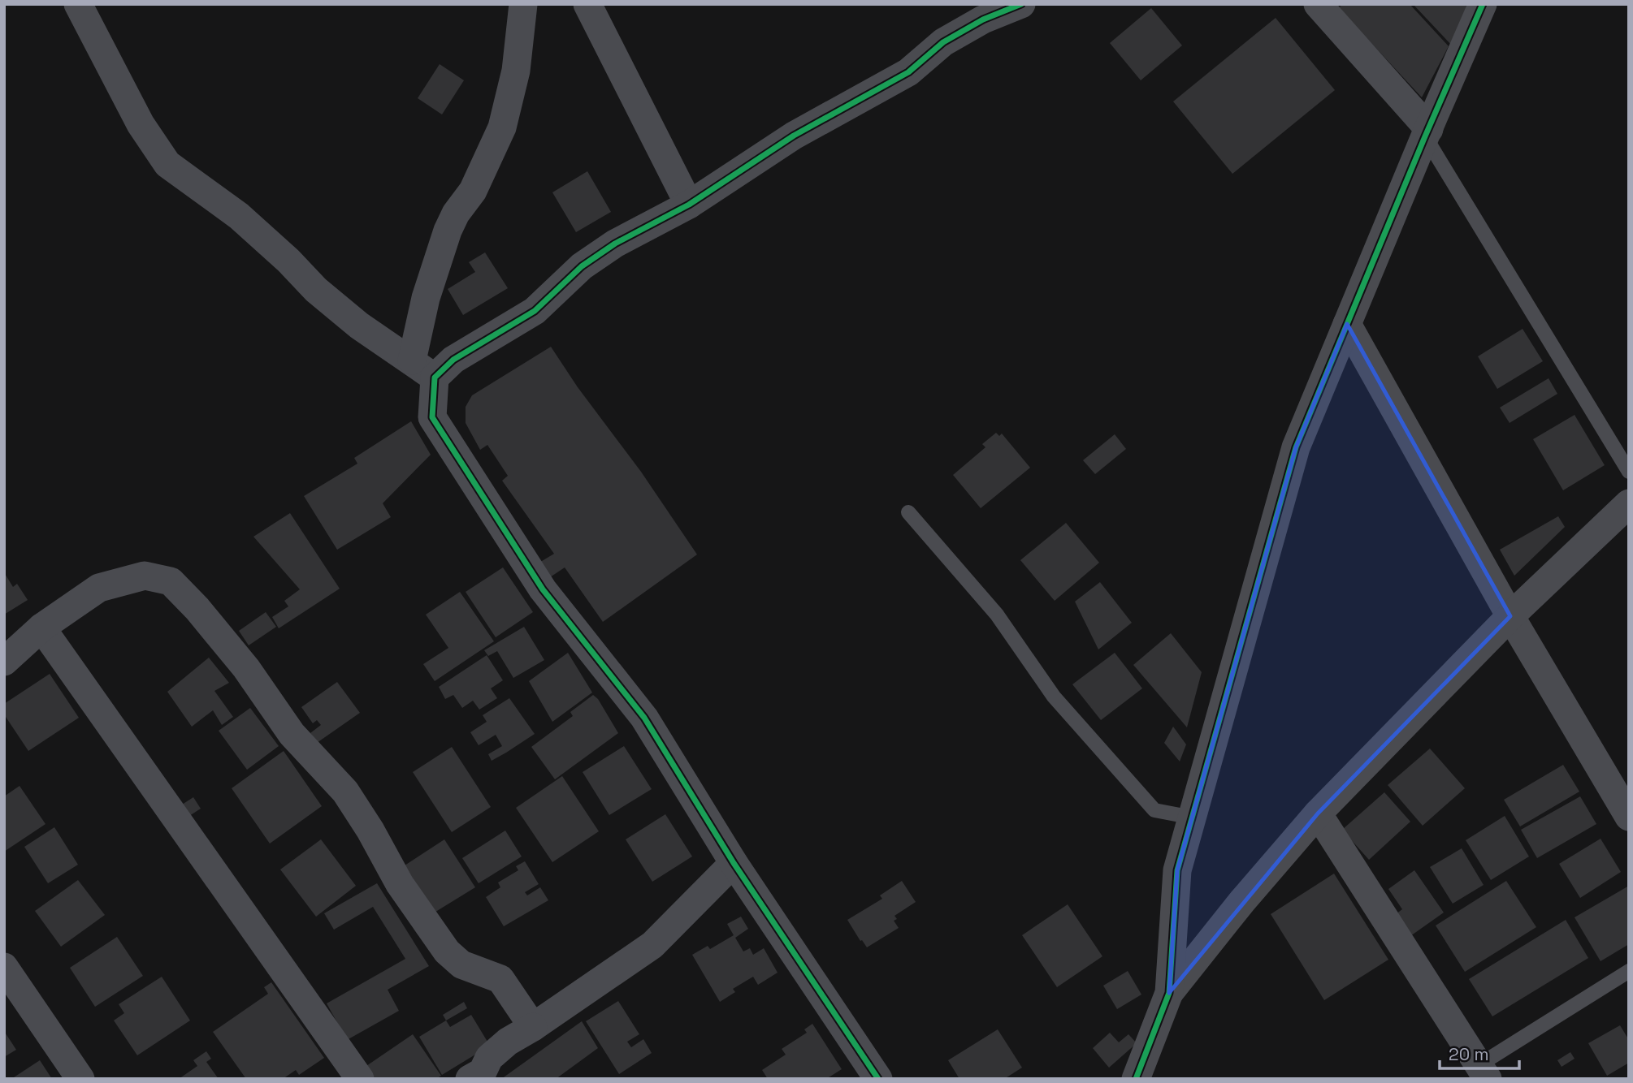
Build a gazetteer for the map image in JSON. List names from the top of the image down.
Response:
{
  "scale_bar": "20 m"
}
